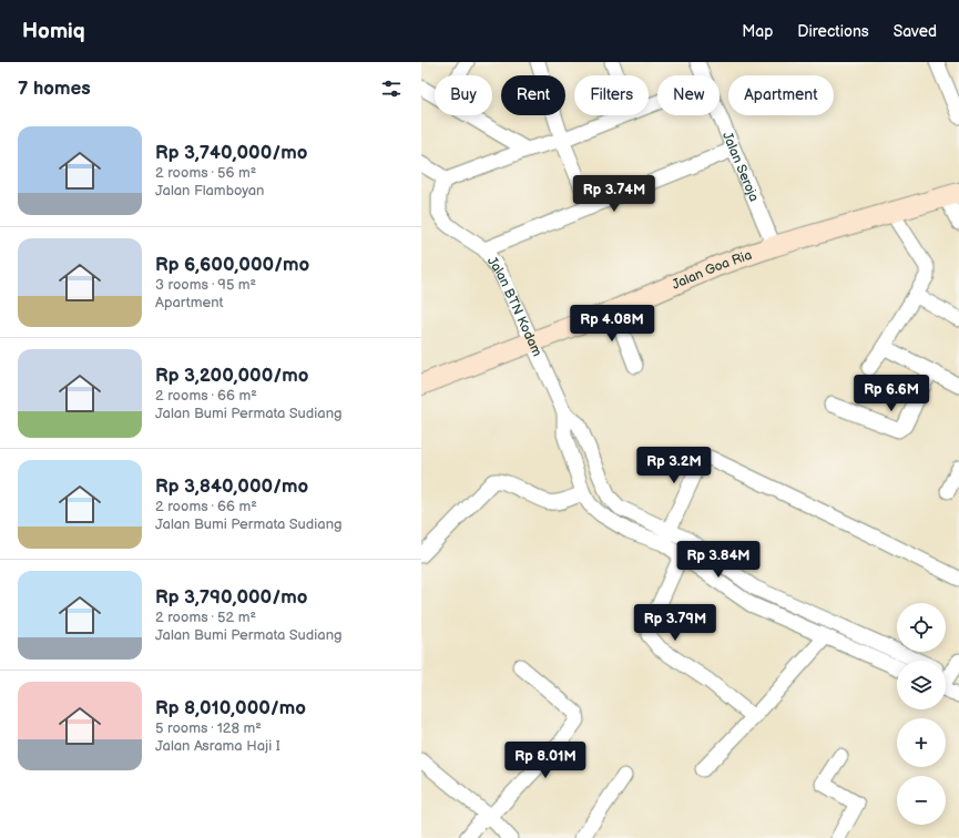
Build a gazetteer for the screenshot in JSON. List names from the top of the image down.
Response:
{
  "streets": {
    "main road": ["Jalan Goa Ria"],
    "street": ["Jalan Seroja", "Jalan BTN Kodam"]
  },
  "crossings": [
    ["Jalan Seroja", "Jalan Goa Ria"],
    ["Jalan Goa Ria", "Jalan BTN Kodam"]
  ],
  "page": {
    "header": "Homiq",
    "nav": ["Map", "Directions", "Saved"],
    "heading": "7 homes",
    "chip": [
      "Buy",
      "Rent",
      "Filters",
      "New",
      "Apartment"
    ],
    "list": [
      {
        "name": "Rp 3,740,000/mo",
        "note": "2 rooms · 56 m² · Jalan Flamboyan"
      },
      {
        "name": "Rp 6,600,000/mo",
        "note": "3 rooms · 95 m² · Apartment"
      },
      {
        "name": "Rp 3,200,000/mo",
        "note": "2 rooms · 66 m² · Jalan Bumi Permata Sudiang"
      },
      {
        "name": "Rp 3,840,000/mo",
        "note": "2 rooms · 66 m² · Jalan Bumi Permata Sudiang"
      },
      {
        "name": "Rp 3,790,000/mo",
        "note": "2 rooms · 52 m² · Jalan Bumi Permata Sudiang"
      },
      {
        "name": "Rp 8,010,000/mo",
        "note": "5 rooms · 128 m² · Jalan Asrama Haji I"
      }
    ],
    "price": [
      "Rp 3.74M",
      "Rp 4.08M",
      "Rp 6.6M",
      "Rp 3.2M",
      "Rp 3.84M",
      "Rp 3.79M",
      "Rp 8.01M"
    ],
    "map_buttons": ["+", "−"]
  }
}
